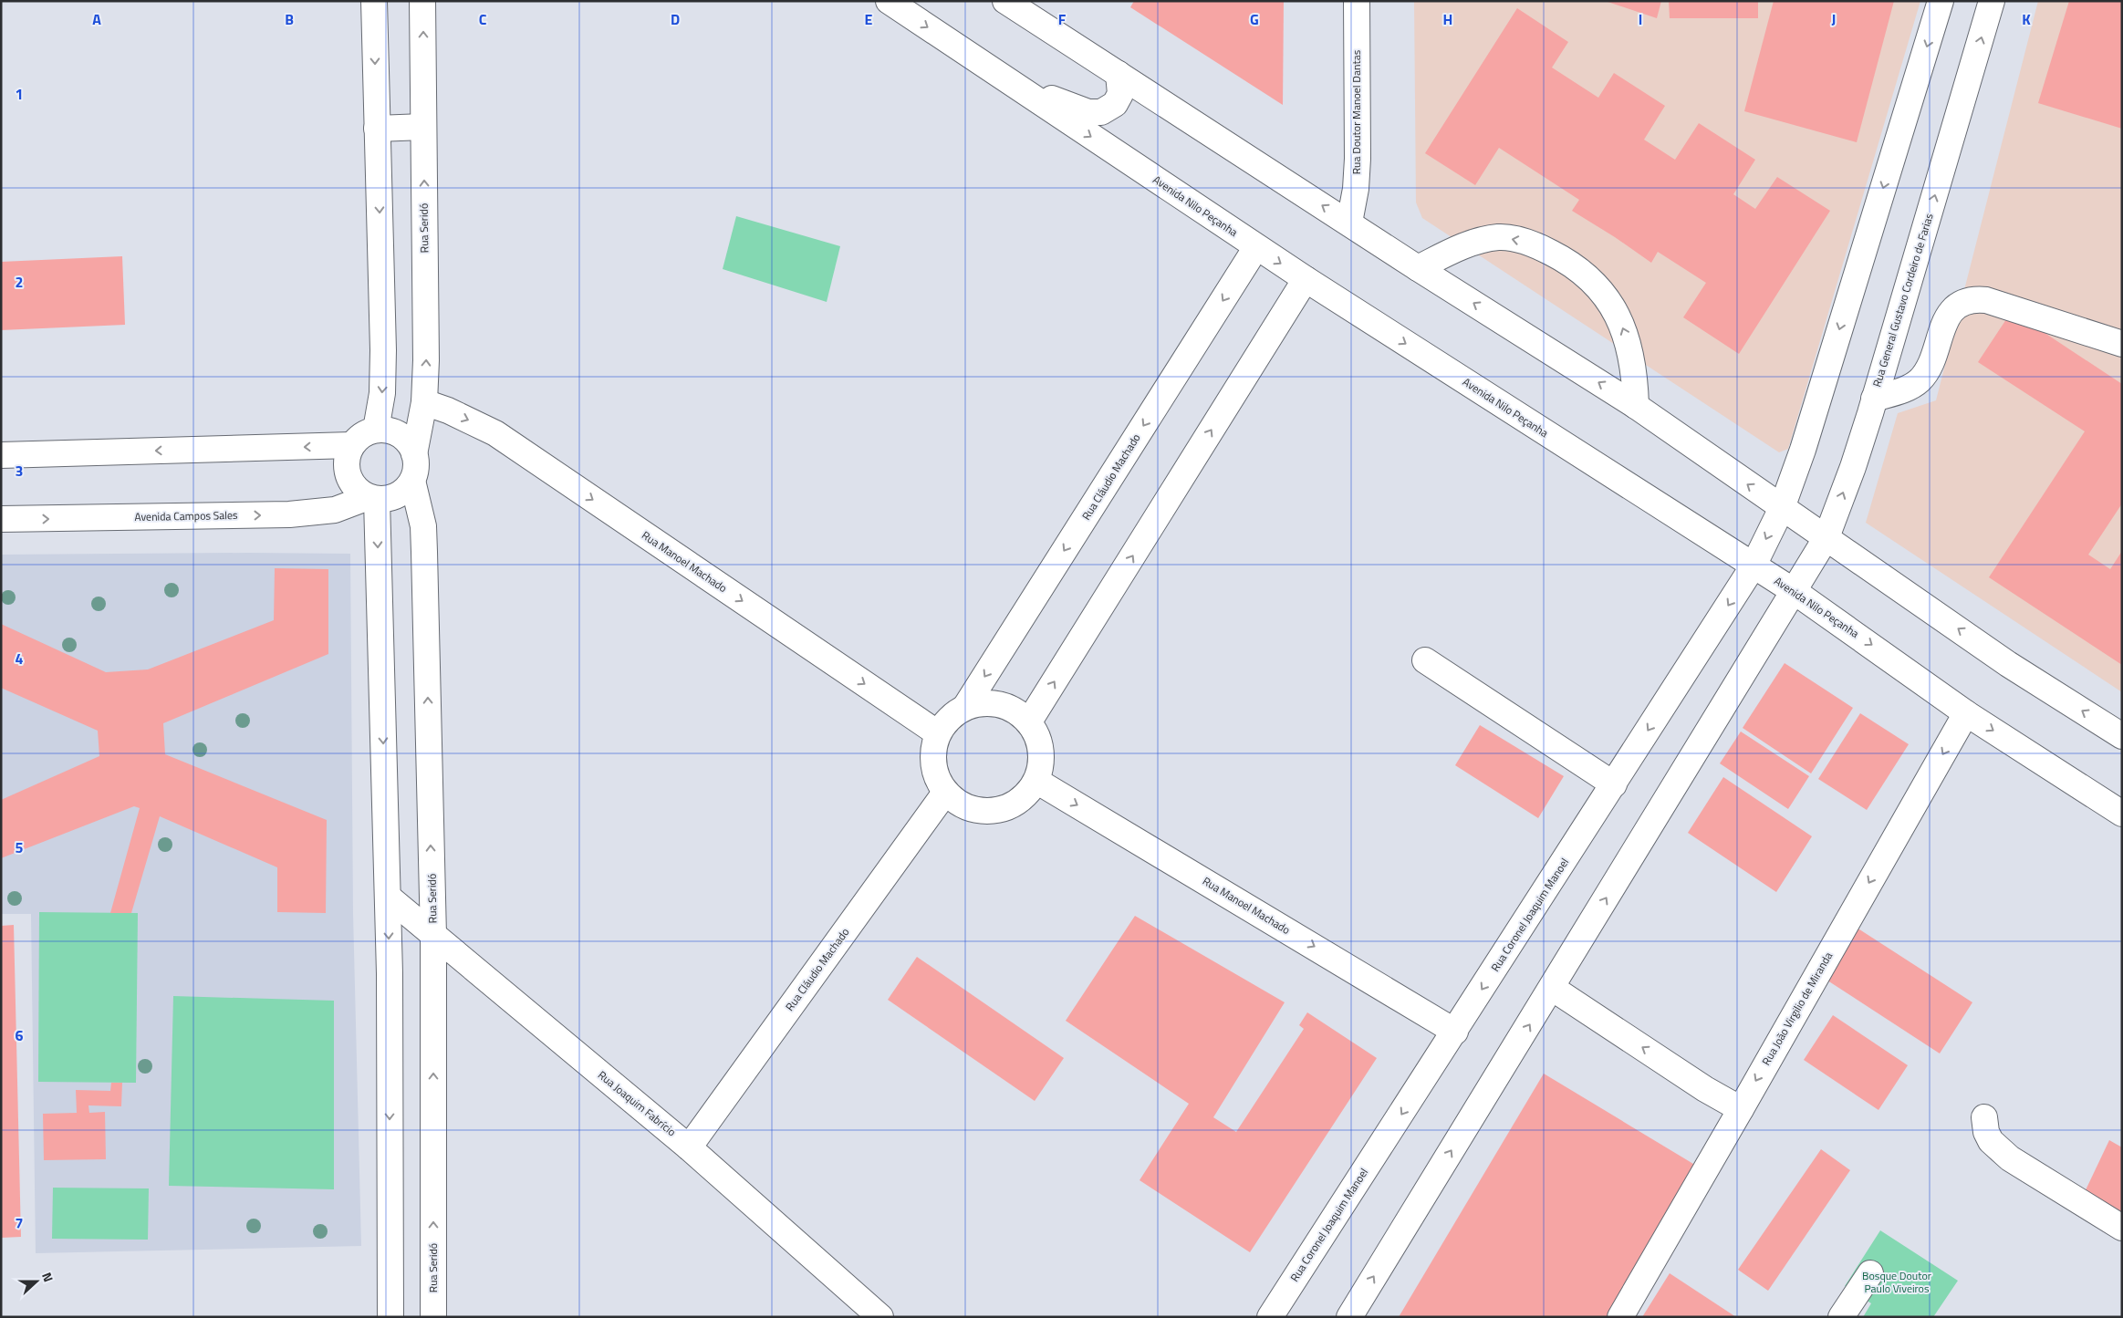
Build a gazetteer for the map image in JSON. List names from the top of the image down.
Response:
{
  "streets": {
    "street": [
      "Rua Doutor Manoel Dantas",
      "Avenida Nilo Peçanha",
      "Rua Seridó",
      "Rua General Gustavo Cordeiro de Farias",
      "Rua Cláudio Machado",
      "Avenida Campos Sales",
      "Rua Manoel Machado",
      "Rua Coronel Joaquim Manoel",
      "Rua João Virgilio de Miranda",
      "Rua Joaquim Fabrício"
    ]
  },
  "crossings": [
    ["Avenida Nilo Peçanha", "Rua General Gustavo Cordeiro de Farias"],
    ["Avenida Nilo Peçanha", "Rua Cláudio Machado"],
    ["Avenida Nilo Peçanha", "Rua Coronel Joaquim Manoel"],
    ["Avenida Nilo Peçanha", "Rua João Virgilio de Miranda"],
    ["Rua Seridó", "Avenida Campos Sales"],
    ["Rua Seridó", "Rua Manoel Machado"],
    ["Rua Seridó", "Rua Joaquim Fabrício"],
    ["Rua Cláudio Machado", "Rua Manoel Machado"],
    ["Rua Cláudio Machado", "Rua Joaquim Fabrício"],
    ["Rua Manoel Machado", "Rua Coronel Joaquim Manoel"]
  ],
  "one_way": ["Rua Manoel Machado"],
  "parks": ["Bosque Doutor Paulo Viveiros"],
  "north": "right",
  "grid": {
    "columns": [
      "A",
      "B",
      "C",
      "D",
      "E",
      "F",
      "G",
      "H",
      "I",
      "J",
      "K"
    ],
    "rows": [
      "1",
      "2",
      "3",
      "4",
      "5",
      "6",
      "7"
    ]
  }
}
